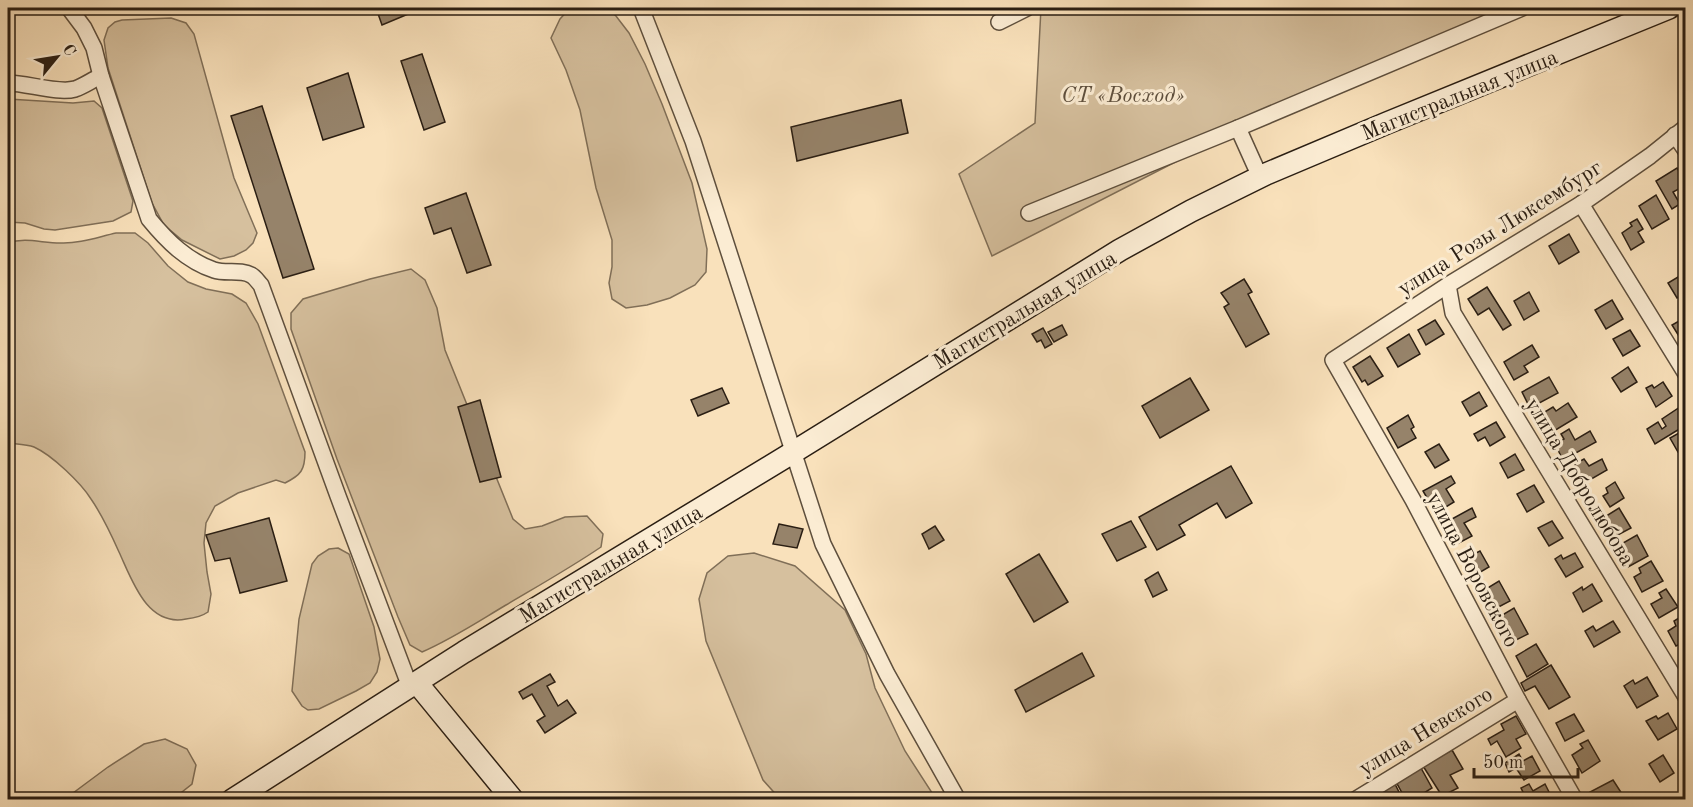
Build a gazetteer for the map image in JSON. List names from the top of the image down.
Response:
{
  "streets": {
    "main road": ["Магистральная улица"],
    "street": [
      "улица Розы Люксембург",
      "улица Добролюбова",
      "улица Воровского",
      "улица Невского"
    ]
  },
  "crossings": [
    ["улица Розы Люксембург", "улица Добролюбова"],
    ["улица Розы Люксембург", "улица Воровского"],
    ["улица Воровского", "улица Невского"]
  ],
  "parks": ["СТ «Восход»"],
  "scale_bar": "50 m",
  "north": "top right"
}
